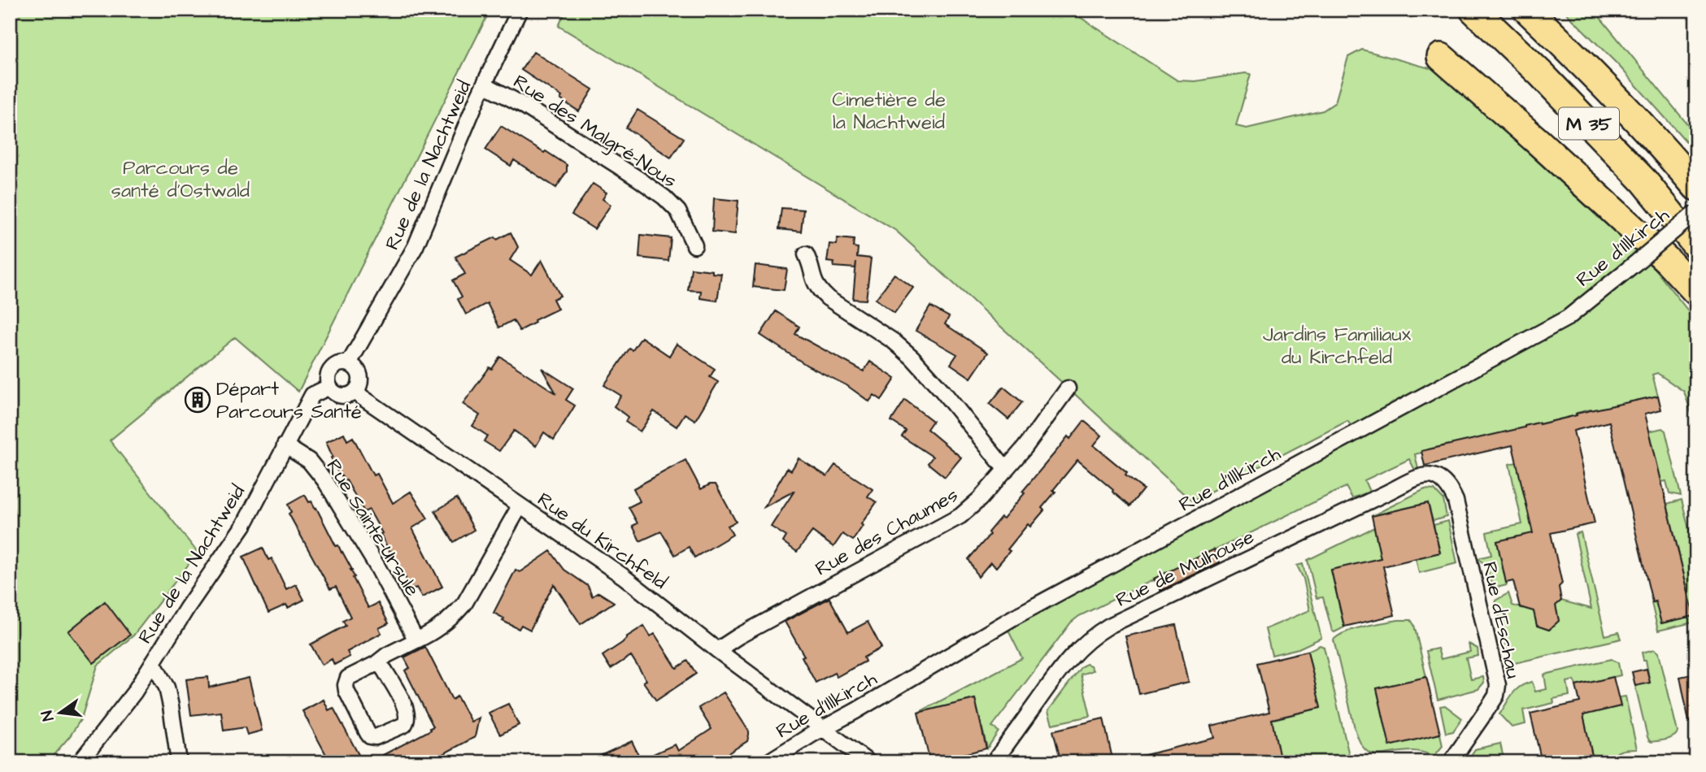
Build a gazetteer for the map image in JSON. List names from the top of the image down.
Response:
{
  "streets": {
    "highway": ["M 35"],
    "street": [
      "Rue des Malgré-Nous",
      "Rue de la Nachtweid",
      "Rue d'Illkirch",
      "Rue Sainte-Ursule",
      "Rue des Chaumes",
      "Rue du Kirchfeld",
      "Rue de Mulhouse",
      "Rue d'Eschau"
    ]
  },
  "crossings": [
    ["Rue des Malgré-Nous", "Rue de la Nachtweid"],
    ["Rue de la Nachtweid", "Rue Sainte-Ursule"],
    ["Rue de la Nachtweid", "Rue du Kirchfeld"],
    ["Rue d'Illkirch", "Rue du Kirchfeld"],
    ["Rue des Chaumes", "Rue du Kirchfeld"],
    ["Rue de Mulhouse", "Rue d'Eschau"]
  ],
  "parks": ["Cimetière de la Nachtweid", "Parcours de santé d'Ostwald", "Jardins Familiaux du Kirchfeld"],
  "places": {
    "building": ["Départ Parcours Santé"]
  },
  "north": "left"
}
